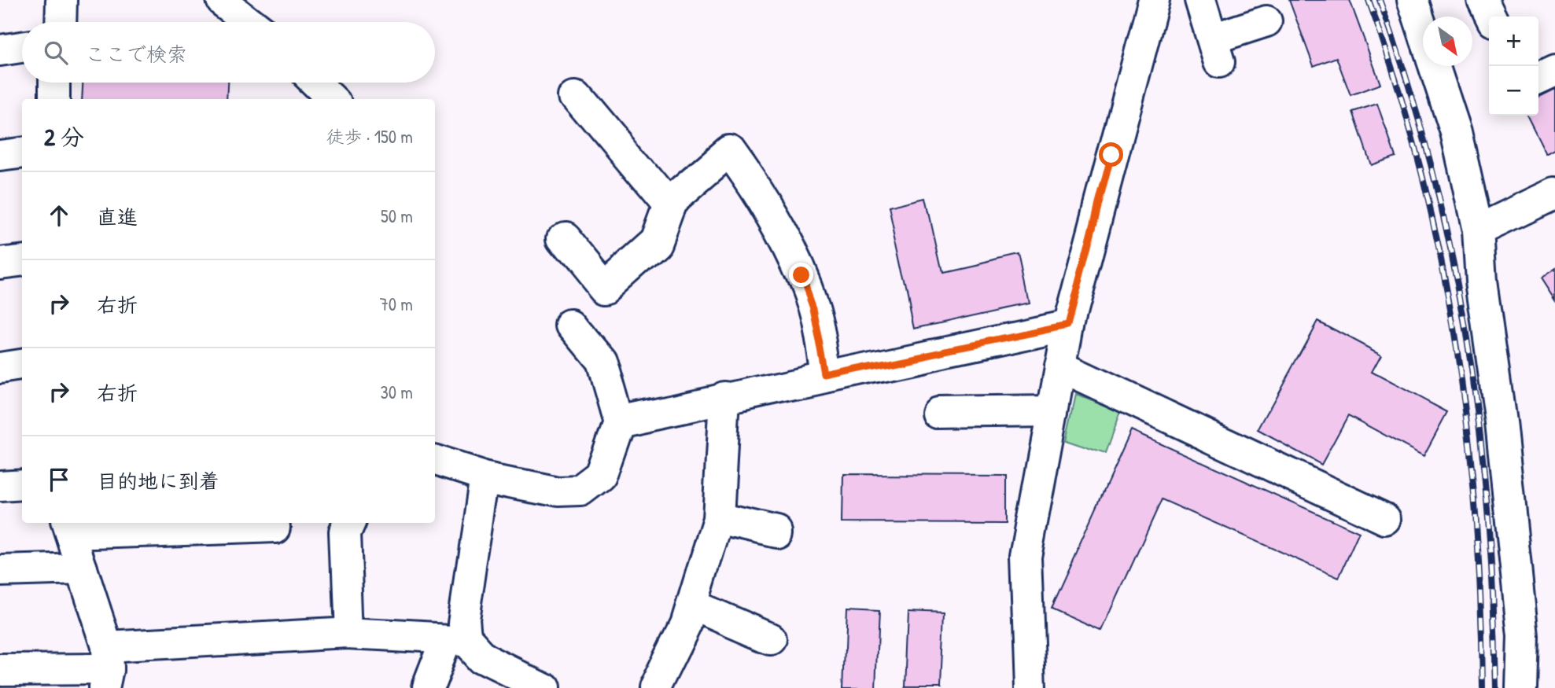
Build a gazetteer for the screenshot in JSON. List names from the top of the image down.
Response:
{
  "north": "bottom right",
  "page": {
    "map_buttons": ["+", "−"],
    "search": "ここで検索",
    "heading": ["2 分", "徒歩 · 150 m"],
    "list": [
      ["直進", "50 m"],
      ["右折", "70 m"],
      ["右折", "30 m"],
      "目的地に到着"
    ]
  }
}
